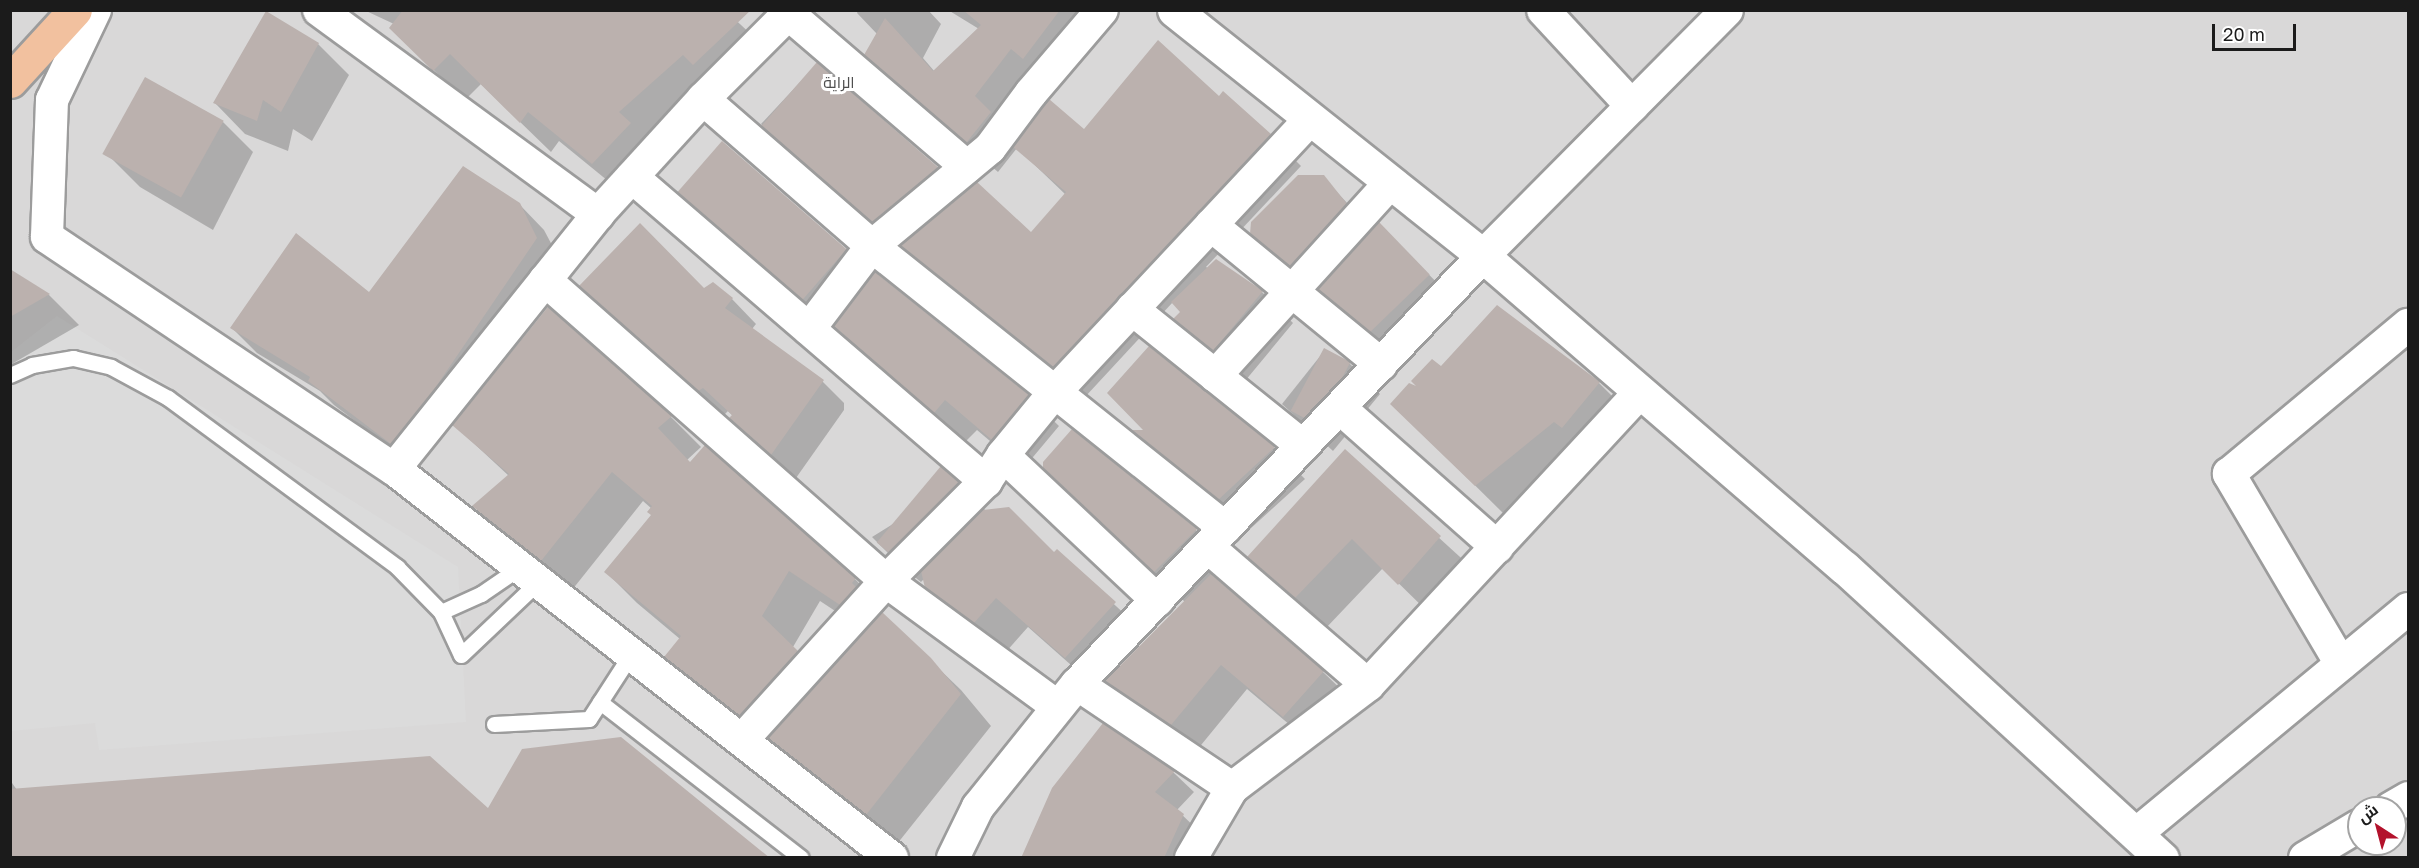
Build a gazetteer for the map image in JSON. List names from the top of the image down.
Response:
{
  "districts": ["الراية"],
  "scale_bar": "20 m",
  "north": "top left"
}
